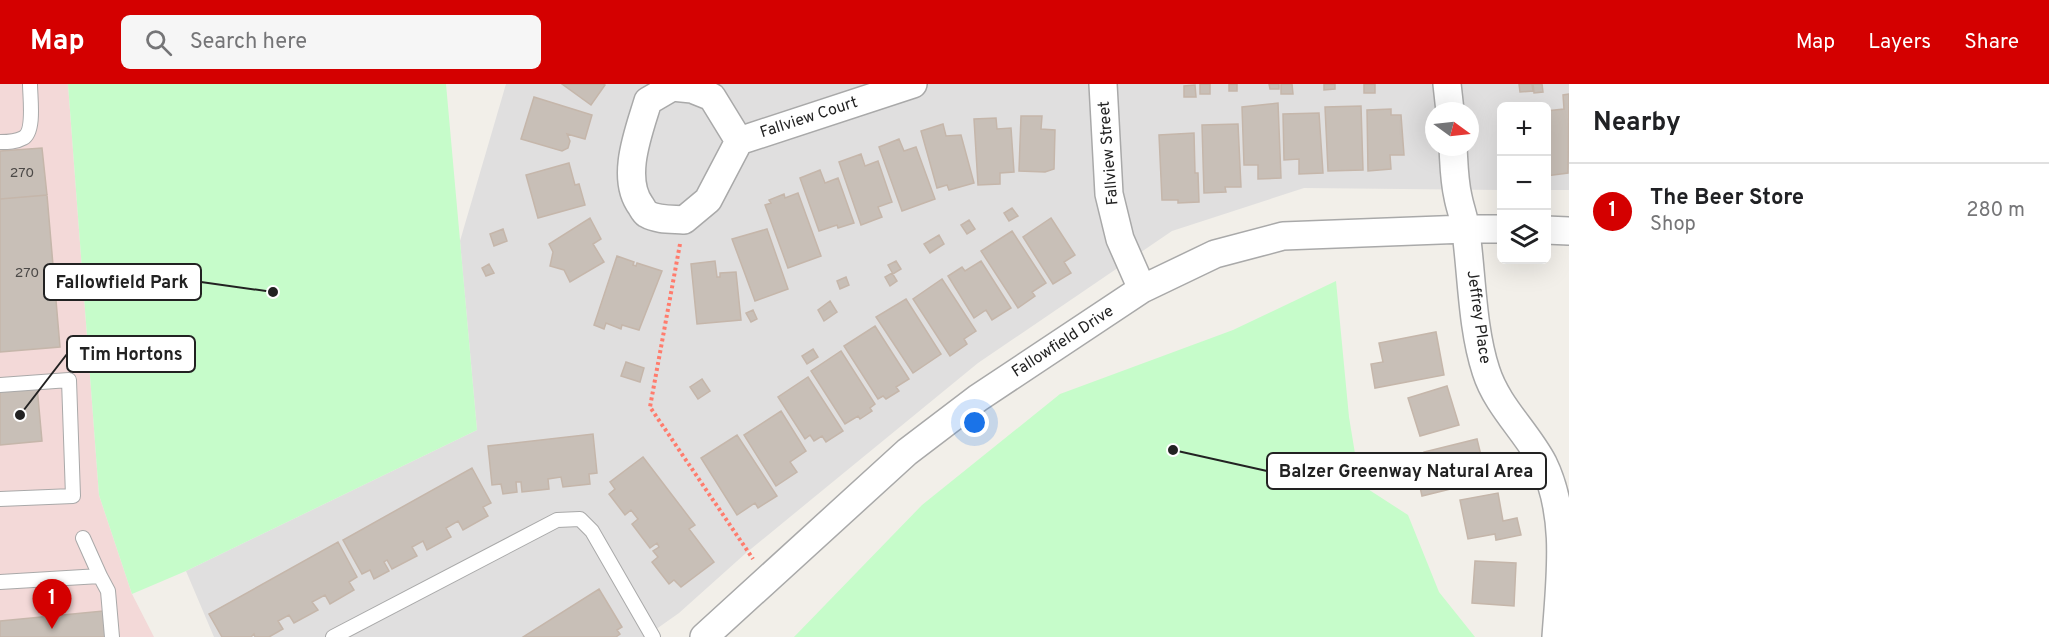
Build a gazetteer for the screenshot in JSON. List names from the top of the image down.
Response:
{
  "streets": {
    "street": [
      "Fallview Court",
      "Fallview Street",
      "Jeffrey Place",
      "Fallowfield Drive"
    ]
  },
  "crossings": [
    ["Fallview Street", "Fallowfield Drive"],
    ["Jeffrey Place", "Fallowfield Drive"]
  ],
  "places": ["Fallowfield Park", "Tim Hortons", "Balzer Greenway Natural Area"],
  "house_numbers": ["270", "270"],
  "north": "right",
  "page": {
    "header": "Map",
    "search": "Search here",
    "nav": ["Map", "Layers", "Share"],
    "heading": "Nearby",
    "map_buttons": ["+", "−"],
    "list": [
      {
        "mark": "1",
        "name": "The Beer Store",
        "note": "Shop",
        "value": "280 m"
      }
    ],
    "pins": "1"
  }
}
